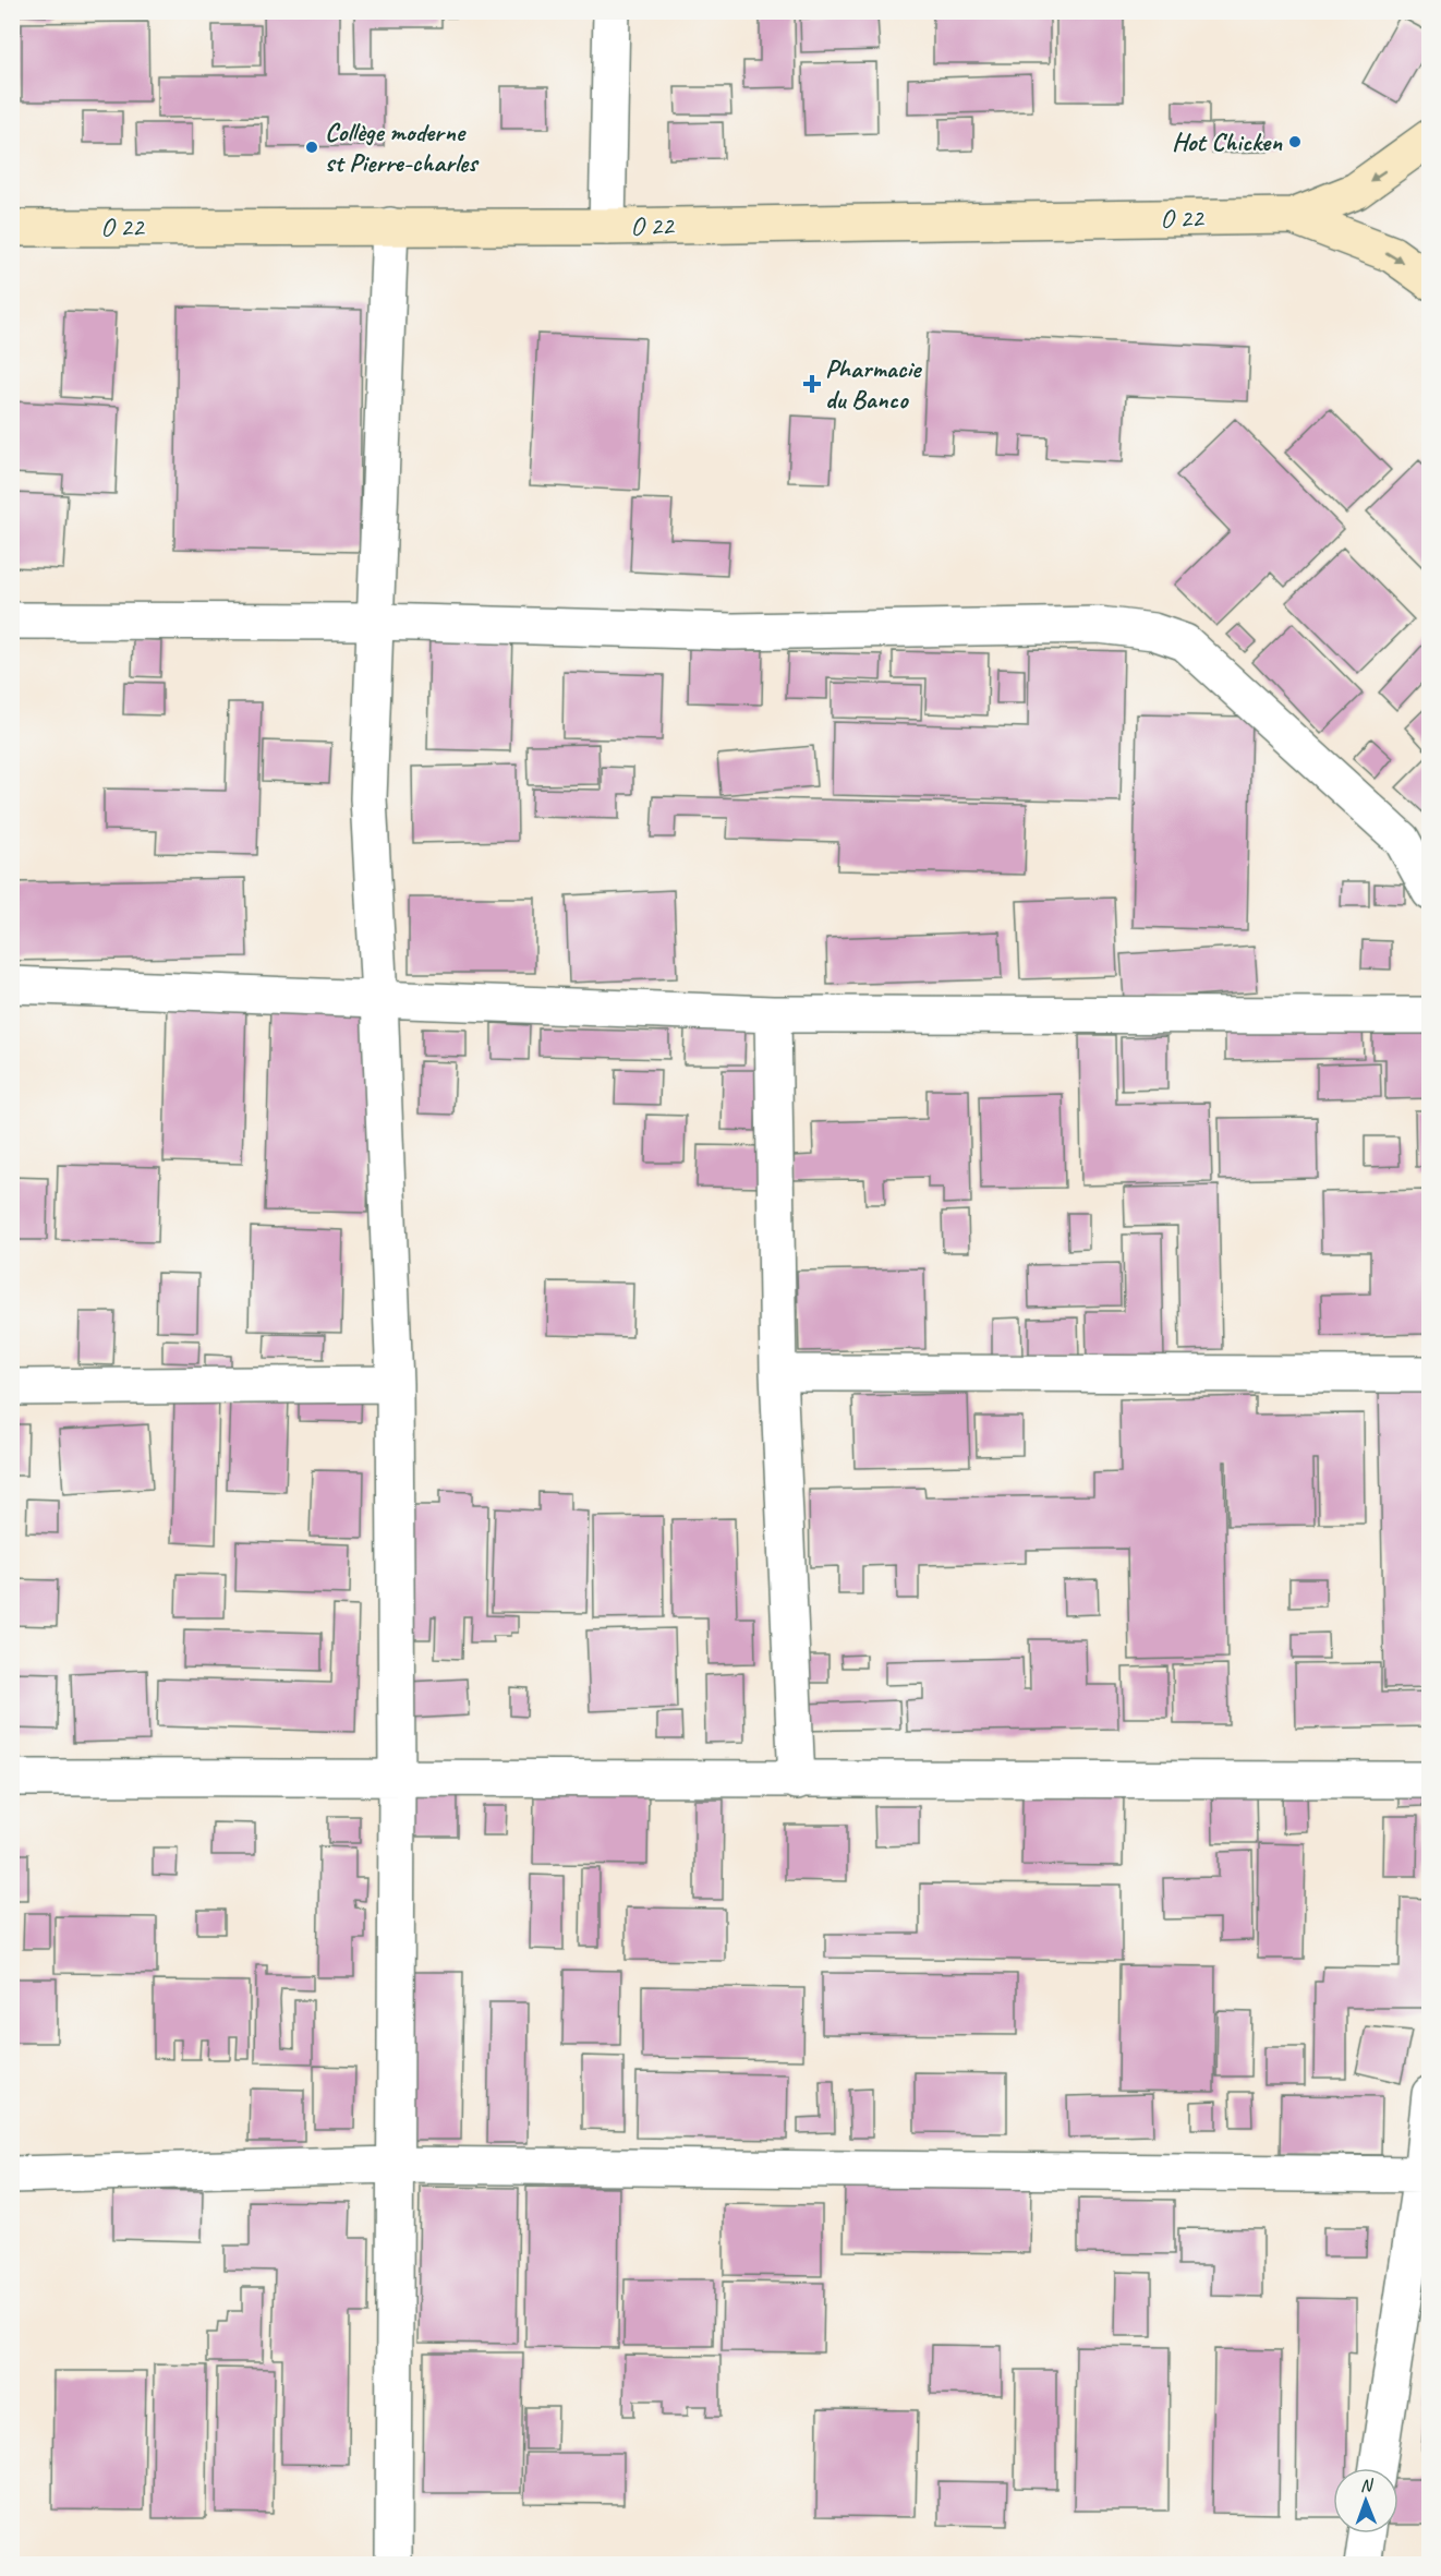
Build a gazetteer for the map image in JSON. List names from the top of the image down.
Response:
{
  "streets": {
    "street": ["O 22"]
  },
  "places": {
    "other": ["Hot Chicken", "Collège moderne st Pierre-charles"],
    "health": ["Pharmacie du Banco"]
  },
  "north": "top"
}
